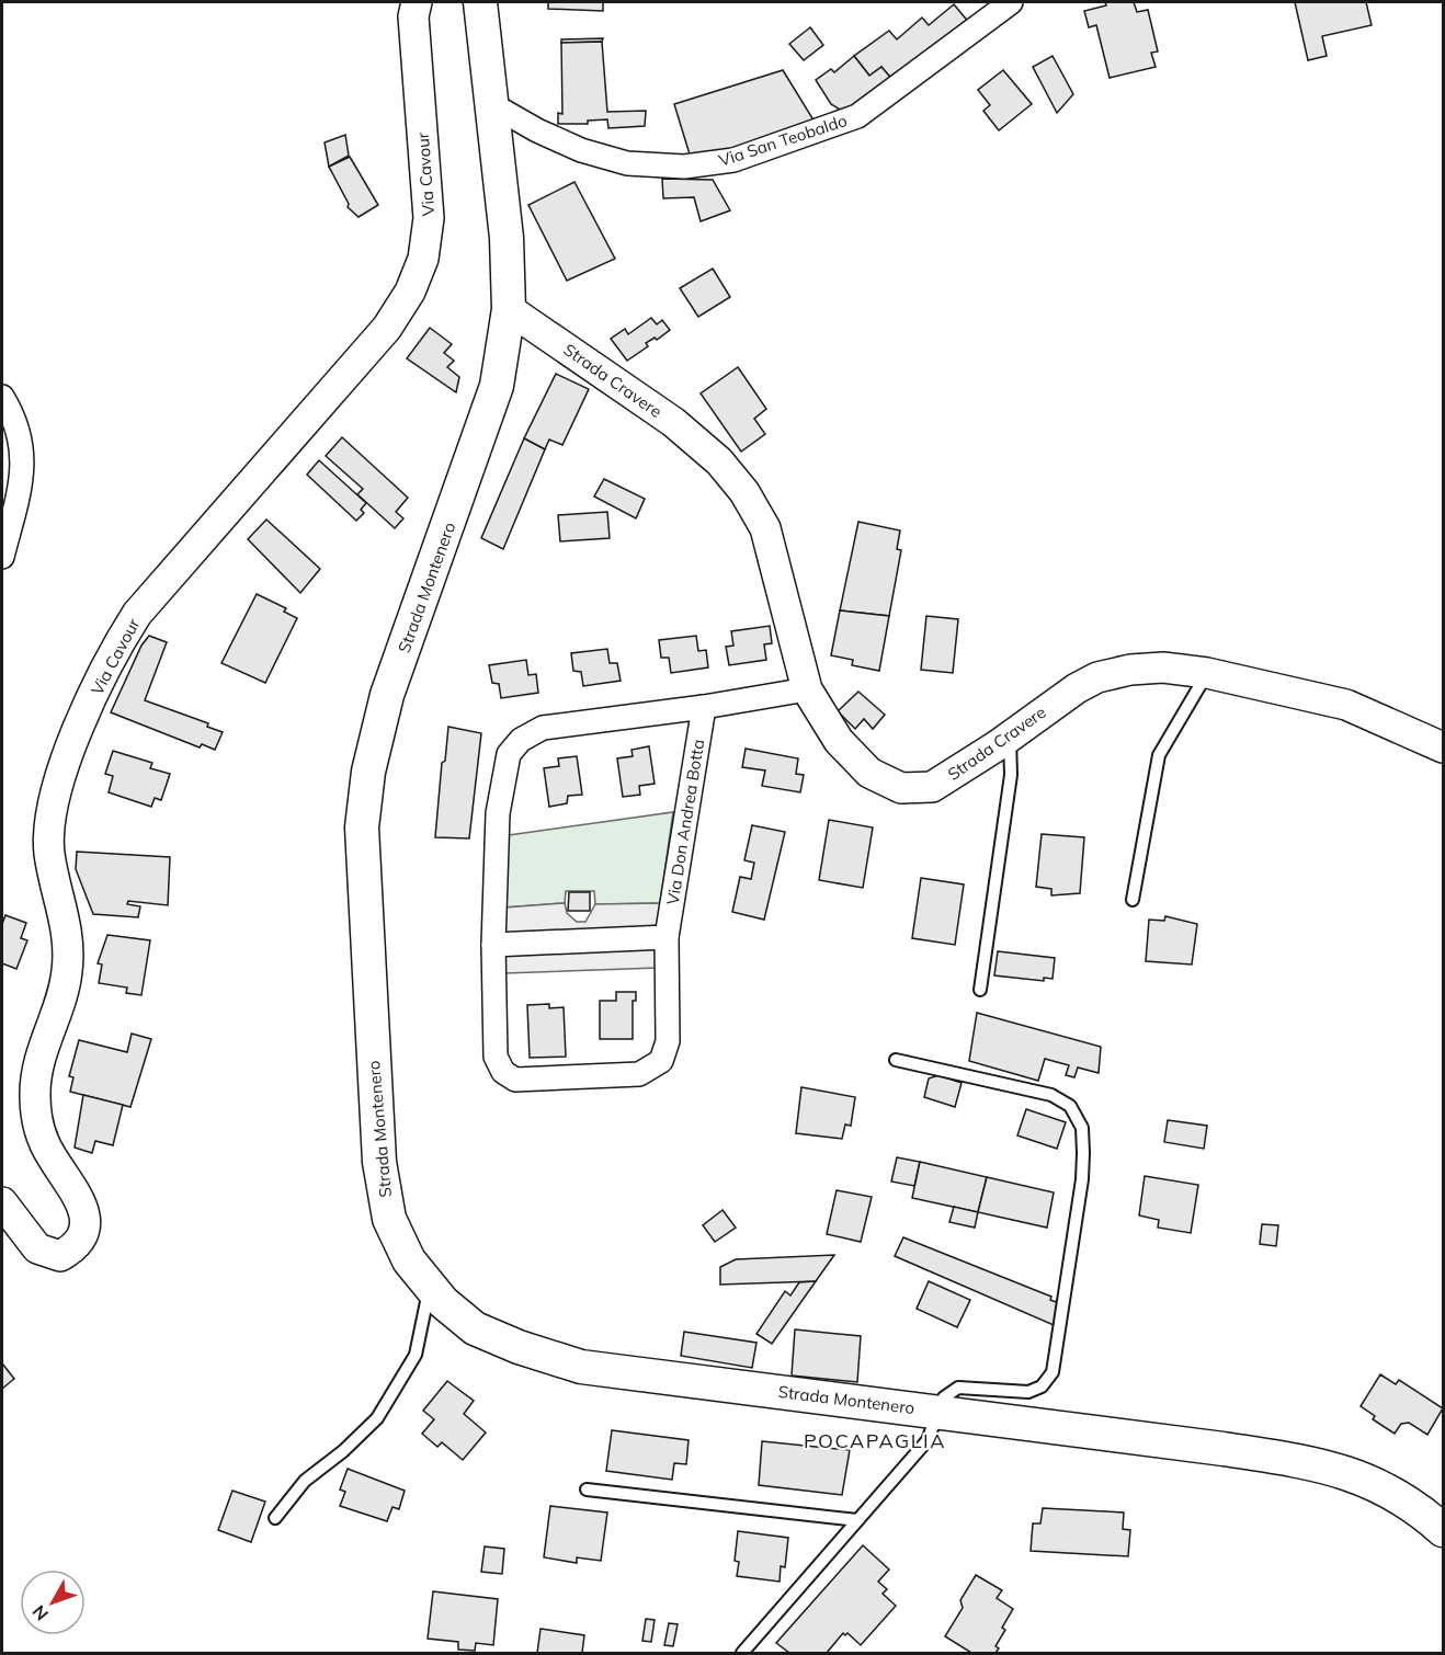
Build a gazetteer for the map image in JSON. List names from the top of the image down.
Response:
{
  "streets": {
    "main road": ["Strada Montenero"],
    "street": [
      "Via San Teobaldo",
      "Via Cavour",
      "Strada Cravere",
      "Via Don Andrea Botta"
    ]
  },
  "crossings": [
    ["Via San Teobaldo", "Strada Montenero"],
    ["Strada Cravere", "Strada Montenero"],
    ["Strada Cravere", "Via Don Andrea Botta"]
  ],
  "districts": ["POCAPAGLIA"],
  "north": "bottom left"
}
